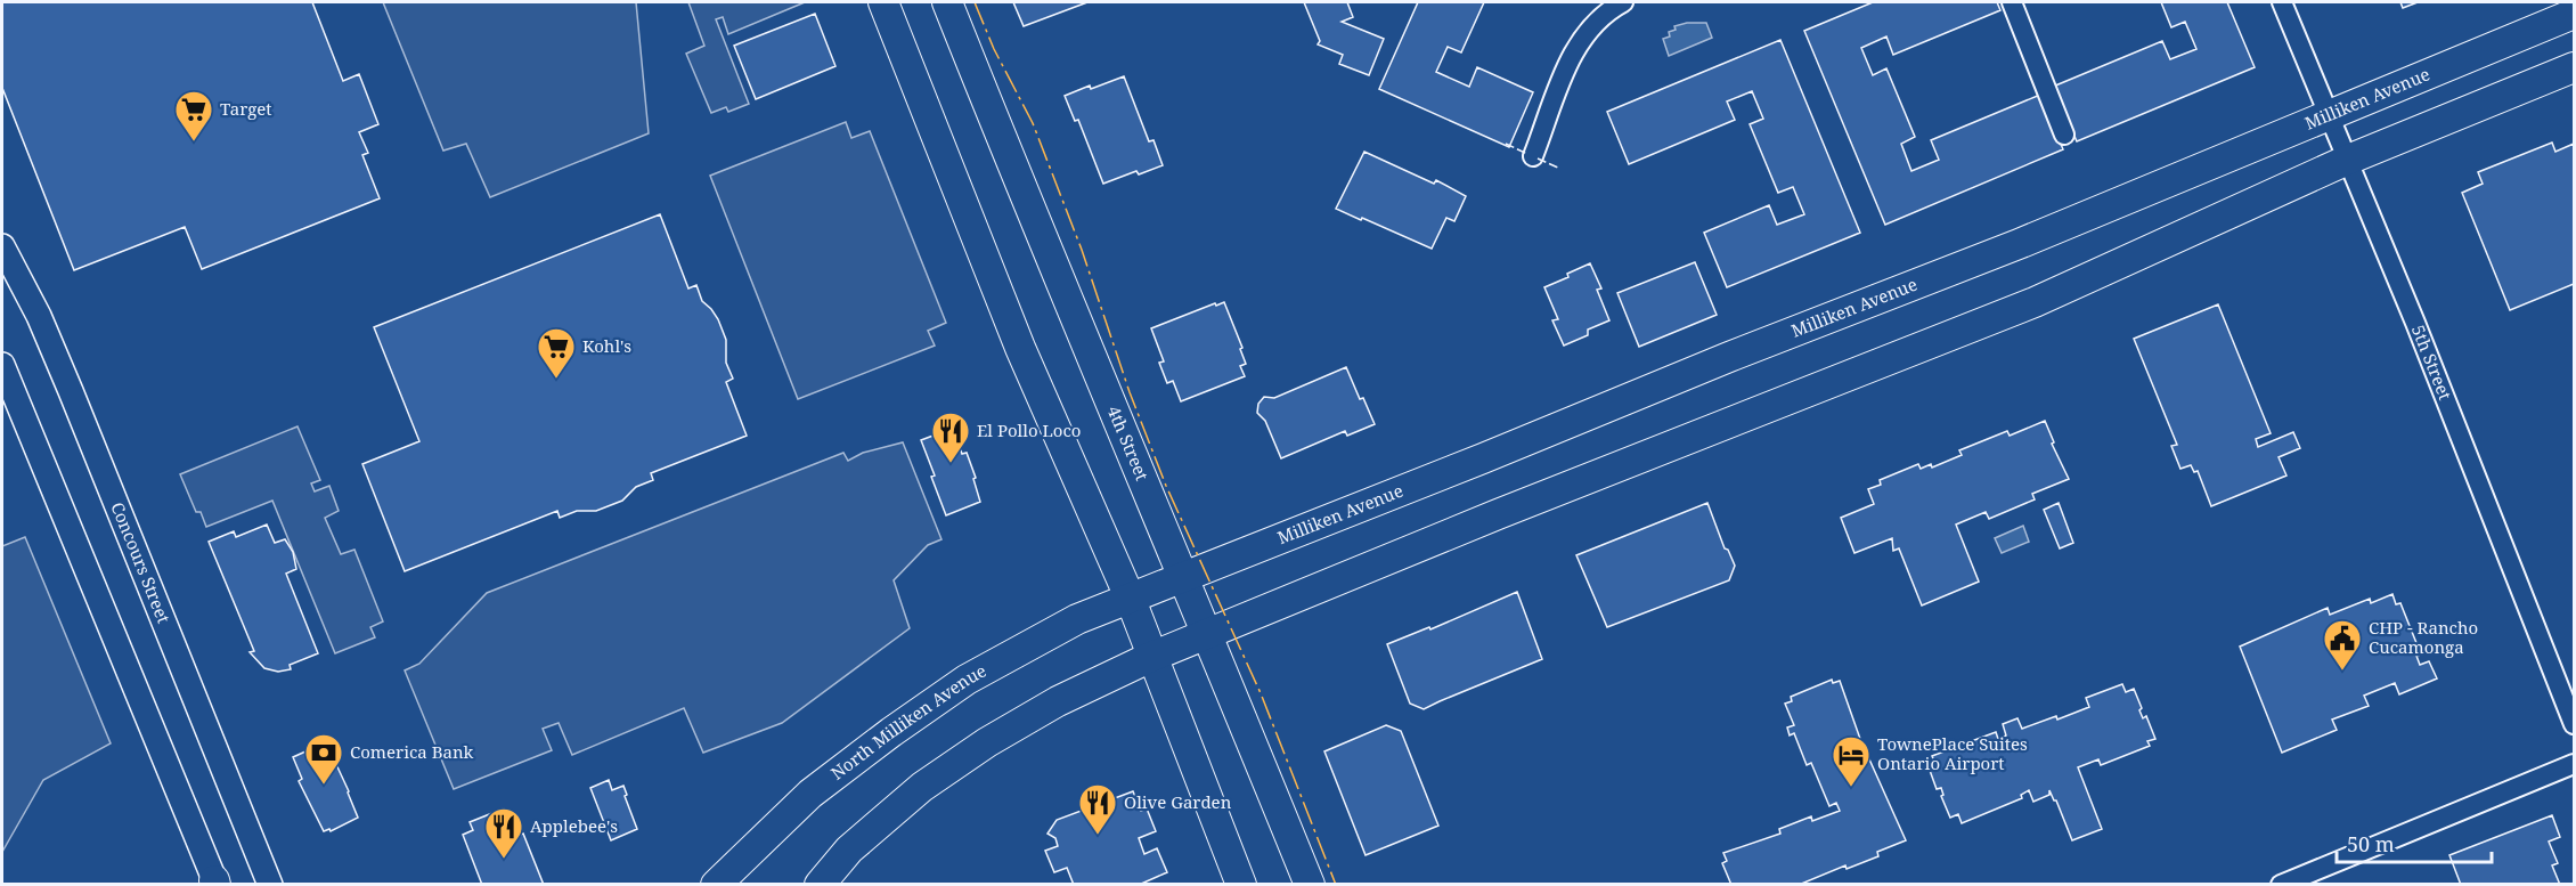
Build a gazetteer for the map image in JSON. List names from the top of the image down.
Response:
{
  "streets": {
    "main road": ["Milliken Avenue", "4th Street", "North Milliken Avenue"],
    "street": ["5th Street", "Concours Street"]
  },
  "crossings": [
    ["Milliken Avenue", "5th Street"],
    ["Milliken Avenue", "4th Street"],
    ["Milliken Avenue", "North Milliken Avenue"]
  ],
  "places": {
    "supermarket": ["Target", "Kohl's"],
    "restaurant": ["El Pollo Loco", "Olive Garden", "Applebee's"],
    "public building": ["CHP - Rancho Cucamonga"],
    "bank": ["Comerica Bank"],
    "hotel": ["TownePlace Suites Ontario Airport"]
  },
  "scale_bar": "50 m"
}
